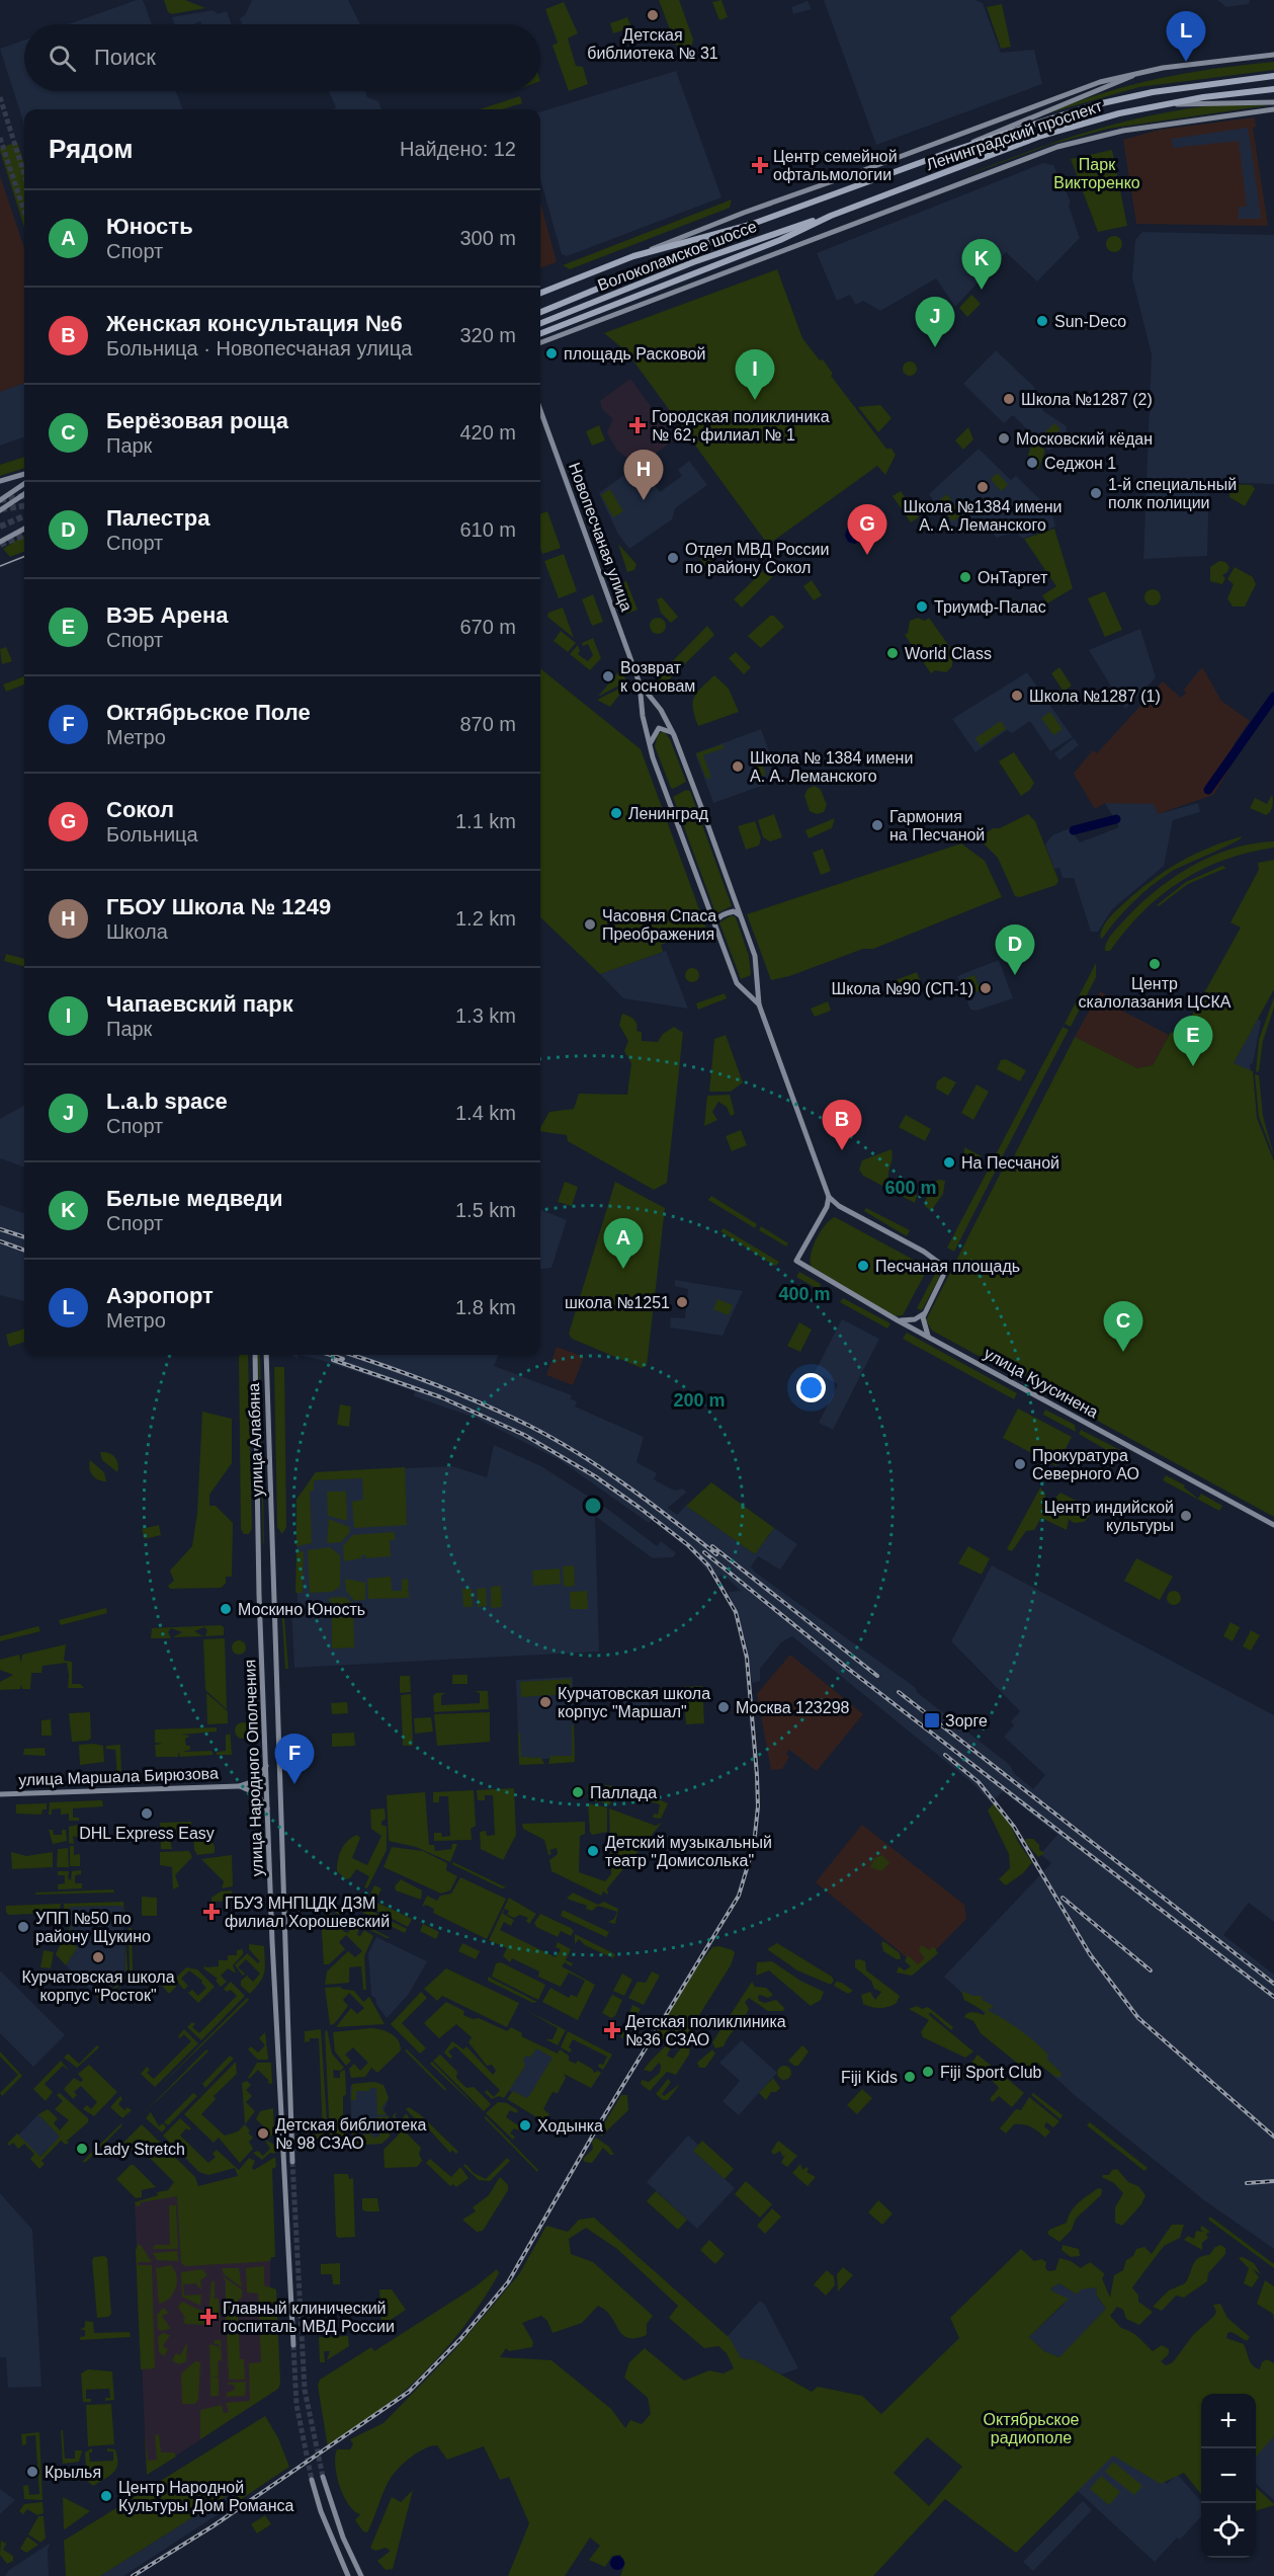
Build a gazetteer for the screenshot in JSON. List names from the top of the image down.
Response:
{
  "streets": {
    "main road": [
      "Ленинградский проспект",
      "Волоколамское шоссе",
      "Новопесчаная улица",
      "улица Куусинена",
      "улица Алабяна",
      "улица Народного Ополчения",
      "улица Маршала Бирюзова"
    ]
  },
  "crossings": [
    ["Ленинградский проспект", "Волоколамское шоссе"],
    ["улица Алабяна", "улица Народного Ополчения"],
    ["улица Народного Ополчения", "улица Маршала Бирюзова"]
  ],
  "parks": ["Парк Викторенко", "Октябрьское радиополе"],
  "places": {
    "other": [
      "Детская библиотека № 31",
      "Sun-Deco",
      "площадь Расковой",
      "Школа №1287 (2)",
      "Московский кёдан",
      "Седжон 1",
      "Школа №1384 имени А. А. Леманского",
      "1-й специальный полк полиции",
      "Отдел МВД России по району Сокол",
      "ОнТаргет",
      "Триумф-Палас",
      "World Class",
      "Возврат к основам",
      "Школа №1287 (1)",
      "Школа № 1384 имени А. А. Леманского",
      "Ленинград",
      "Гармония на Песчаной",
      "Часовня Спаса Преображения",
      "Центр скалолазания ЦСКА",
      "Школа №90 (СП-1)",
      "На Песчаной",
      "Песчаная площадь",
      "школа №1251",
      "Прокуратура Северного АО",
      "Центр индийской культуры",
      "Москино Юность",
      "Курчатовская школа корпус \"Маршал\"",
      "Москва 123298",
      "Паллада",
      "DHL Express Easy",
      "Детский музыкальный театр \"Домисолька\"",
      "УПП №50 по району Щукино",
      "Курчатовская школа корпус \"Росток\"",
      "Fiji Sport Club",
      "Fiji Kids",
      "Ходынка",
      "Детская библиотека № 98 СЗАО",
      "Lady Stretch",
      "Крылья",
      "Центр Народной Культуры Дом Романса"
    ],
    "health": [
      "Центр семейной офтальмологии",
      "Городская поликлиника № 62, филиал № 1",
      "ГБУЗ МНПЦДК ДЗМ филиал Хорошевский",
      "Детская поликлиника №36 СЗАО",
      "Главный клинический госпиталь МВД России"
    ],
    "transit": ["Зорге"]
  },
  "page": {
    "pins": [
      "L",
      "K",
      "J",
      "I",
      "H",
      "G",
      "D",
      "E",
      "B",
      "A",
      "C",
      "F"
    ],
    "search": "Поиск",
    "heading": ["Рядом", "Найдено: 12"],
    "list": [
      {
        "mark": "A",
        "name": "Юность",
        "note": "Спорт",
        "value": "300 m"
      },
      {
        "mark": "B",
        "name": "Женская консультация №6",
        "note": "Больница · Новопесчаная улица",
        "value": "320 m"
      },
      {
        "mark": "C",
        "name": "Берёзовая роща",
        "note": "Парк",
        "value": "420 m"
      },
      {
        "mark": "D",
        "name": "Палестра",
        "note": "Спорт",
        "value": "610 m"
      },
      {
        "mark": "E",
        "name": "ВЭБ Арена",
        "note": "Спорт",
        "value": "670 m"
      },
      {
        "mark": "F",
        "name": "Октябрьское Поле",
        "note": "Метро",
        "value": "870 m"
      },
      {
        "mark": "G",
        "name": "Сокол",
        "note": "Больница",
        "value": "1.1 km"
      },
      {
        "mark": "H",
        "name": "ГБОУ Школа № 1249",
        "note": "Школа",
        "value": "1.2 km"
      },
      {
        "mark": "I",
        "name": "Чапаевский парк",
        "note": "Парк",
        "value": "1.3 km"
      },
      {
        "mark": "J",
        "name": "L.a.b space",
        "note": "Спорт",
        "value": "1.4 km"
      },
      {
        "mark": "K",
        "name": "Белые медведи",
        "note": "Спорт",
        "value": "1.5 km"
      },
      {
        "mark": "L",
        "name": "Аэропорт",
        "note": "Метро",
        "value": "1.8 km"
      }
    ],
    "map_buttons": ["+", "−"]
  },
  "rings": ["600 m", "400 m", "200 m"]
}
